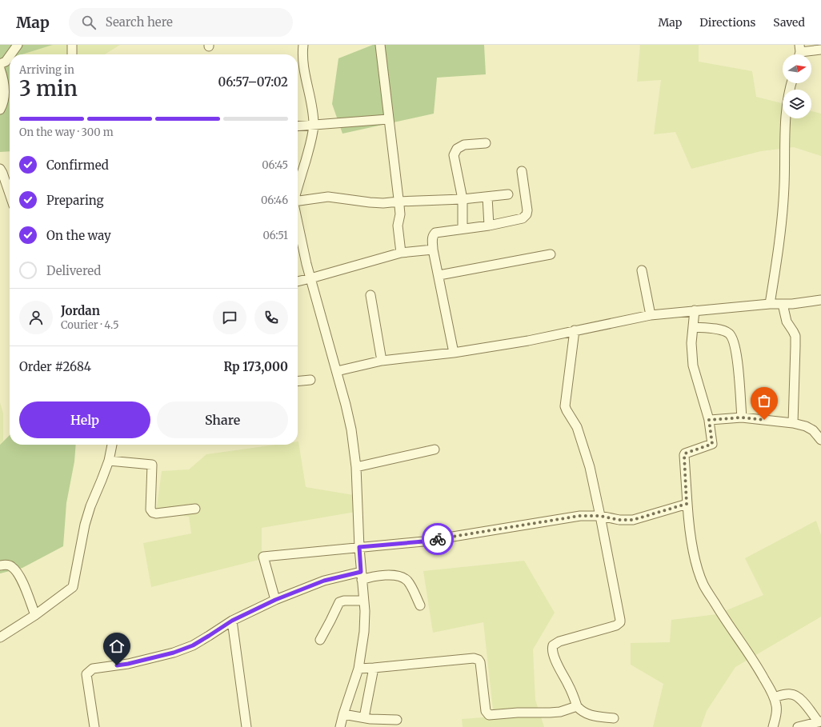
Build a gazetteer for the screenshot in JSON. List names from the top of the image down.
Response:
{
  "north": "right",
  "page": {
    "header": "Map",
    "search": "Search here",
    "nav": ["Map", "Directions", "Saved"],
    "heading": ["3 min", "Arriving in", "06:57–07:02"],
    "panel": [
      "Jordan",
      "Courier · 4.5",
      "Order #2684",
      "Rp 173,000"
    ],
    "bar": "On the way · 300 m",
    "list": [
      ["Confirmed", "06:45"],
      ["Preparing", "06:46"],
      ["On the way", "06:51"],
      "Delivered"
    ],
    "buttons": ["Help", "Share"]
  }
}
